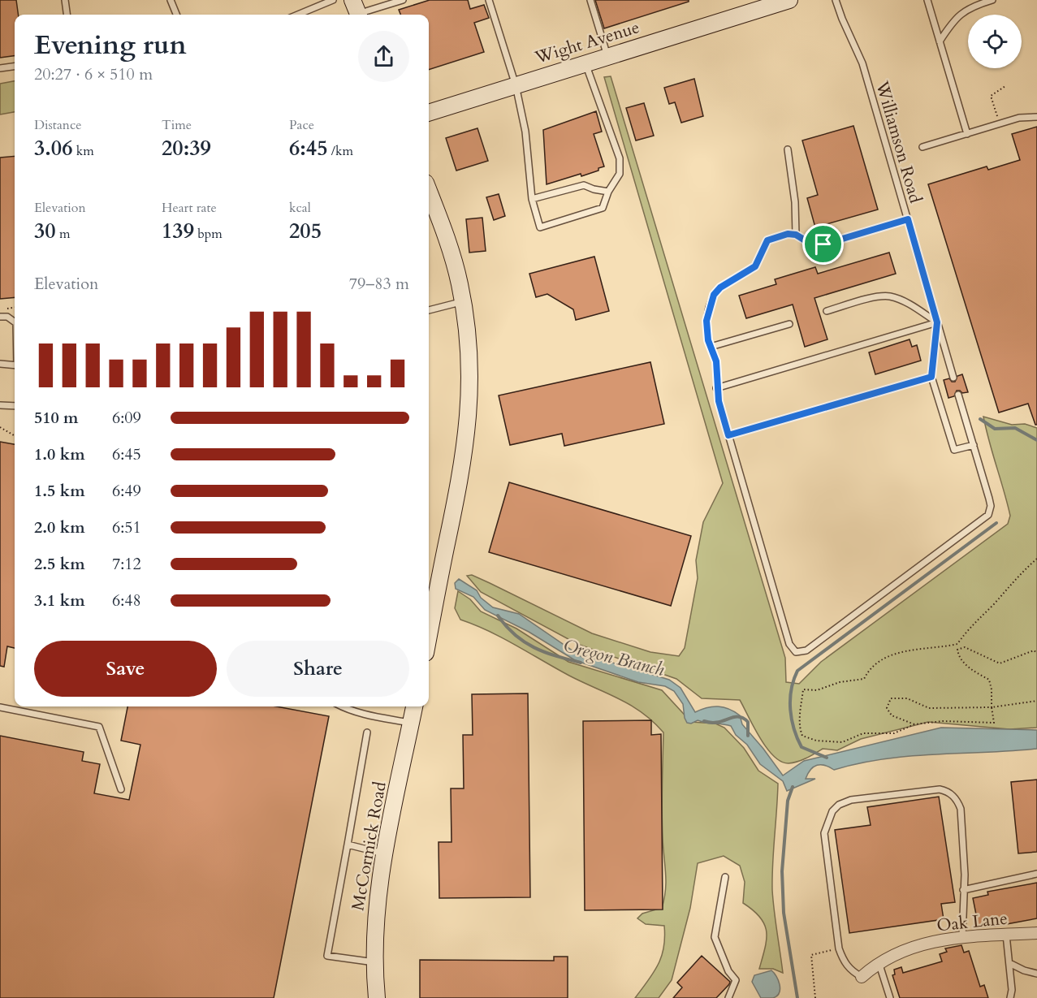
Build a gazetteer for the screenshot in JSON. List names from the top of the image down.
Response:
{
  "streets": {
    "main road": ["Wight Avenue", "McCormick Road"],
    "street": ["Oak Lane"],
    "lane": ["Williamson Road"]
  },
  "water": ["Oregon Branch"],
  "page": {
    "heading": ["Evening run", "20:27 · 6 × 510 m"],
    "stats": [
      ["Distance", "3.06 km"],
      ["Time", "20:39"],
      ["Pace", "6:45 /km"],
      ["Elevation", "30 m"],
      ["Heart rate", "139 bpm"],
      ["kcal", "205"]
    ],
    "chart": ["Elevation", "79–83 m"],
    "list": [
      {
        "name": "510 m",
        "note": "6:09"
      },
      {
        "name": "1.0 km",
        "note": "6:45"
      },
      {
        "name": "1.5 km",
        "note": "6:49"
      },
      {
        "name": "2.0 km",
        "note": "6:51"
      },
      {
        "name": "2.5 km",
        "note": "7:12"
      },
      {
        "name": "3.1 km",
        "note": "6:48"
      }
    ],
    "buttons": ["Save", "Share"]
  }
}
